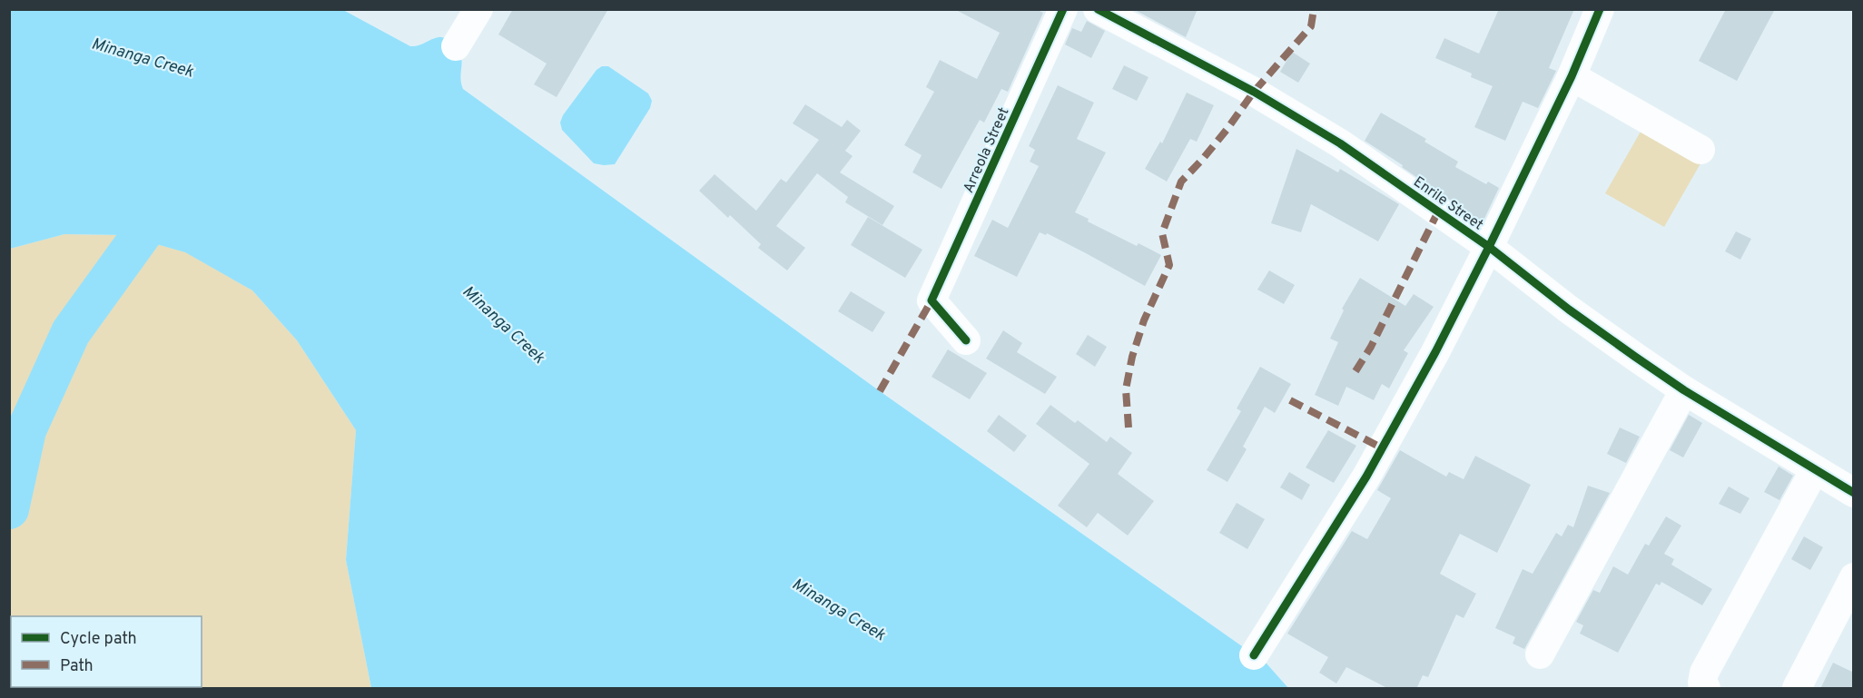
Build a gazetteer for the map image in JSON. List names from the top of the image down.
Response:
{
  "streets": {
    "street": ["Arreola Street", "Enrile Street"]
  },
  "water": ["Minanga Creek"],
  "legend": ["Cycle path", "Path"]
}
